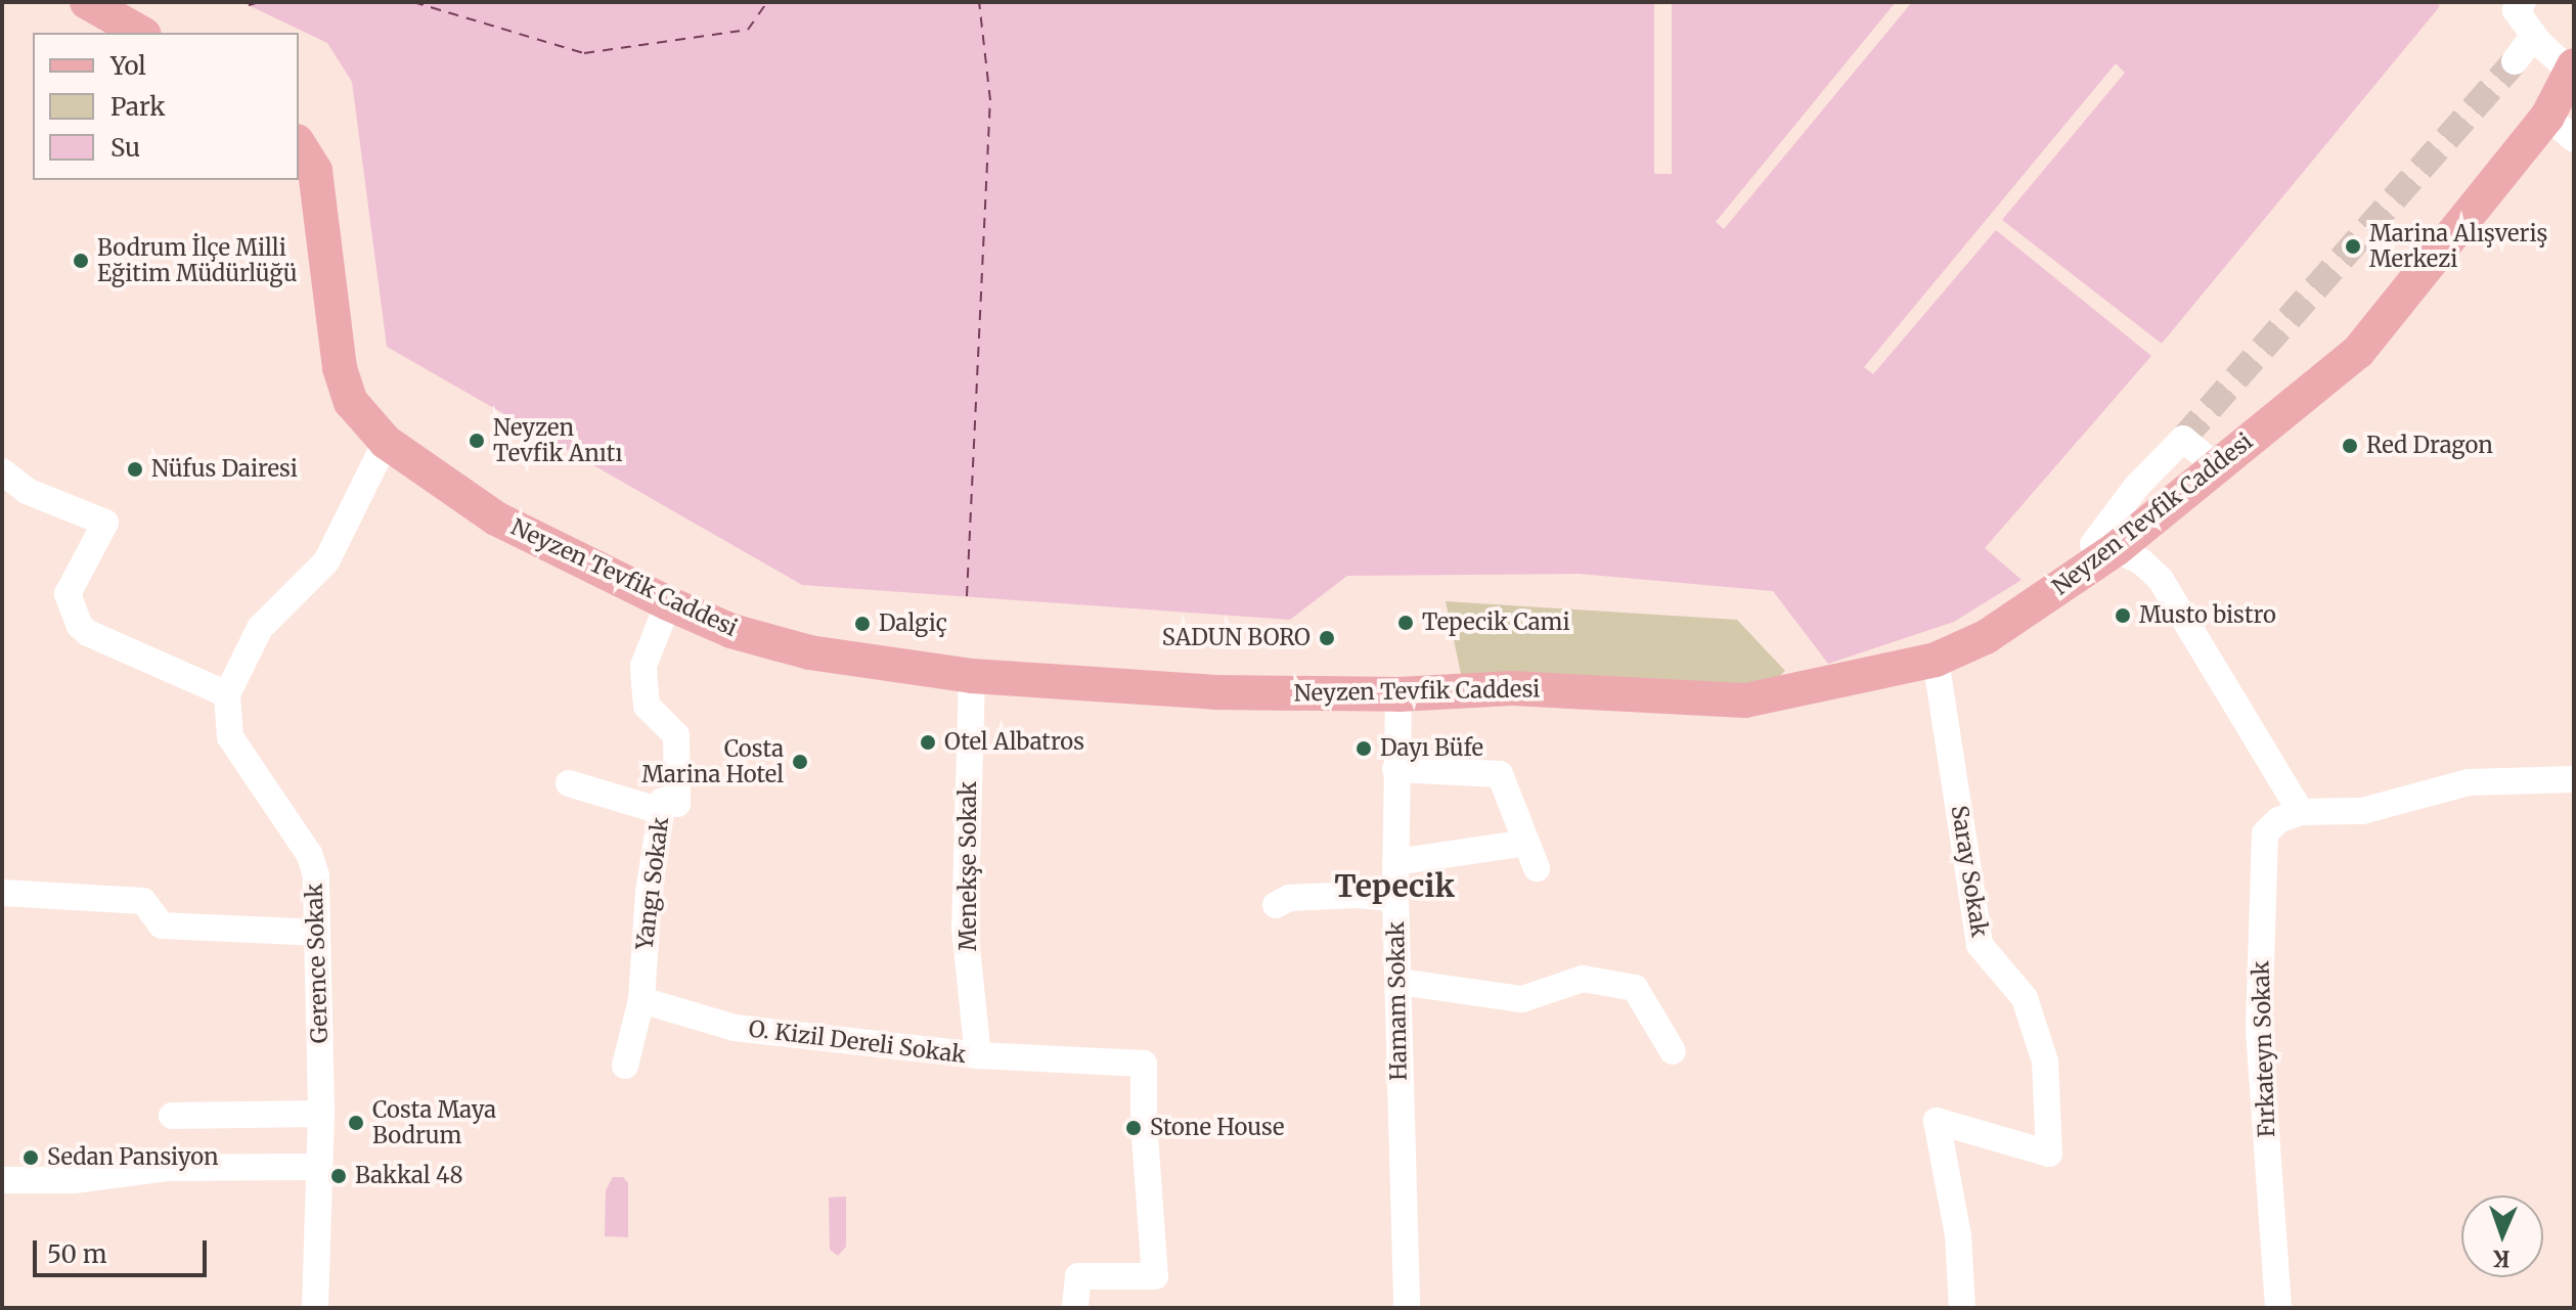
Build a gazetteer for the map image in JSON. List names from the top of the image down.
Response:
{
  "streets": {
    "main road": ["Neyzen Tevfik Caddesi"],
    "street": [
      "Menekşe Sokak",
      "Saray Sokak",
      "Yangı Sokak",
      "Gerence Sokak",
      "Hamam Sokak",
      "O. Kizil Dereli Sokak",
      "Fırkateyn Sokak"
    ]
  },
  "crossings": [
    ["Neyzen Tevfik Caddesi", "Menekşe Sokak"],
    ["Neyzen Tevfik Caddesi", "Saray Sokak"],
    ["Neyzen Tevfik Caddesi", "Yangı Sokak"],
    ["Neyzen Tevfik Caddesi", "Hamam Sokak"],
    ["Menekşe Sokak", "O. Kizil Dereli Sokak"],
    ["Yangı Sokak", "O. Kizil Dereli Sokak"]
  ],
  "districts": ["Tepecik"],
  "places": [
    "Marina Alışveriş Merkezi",
    "Bodrum İlçe Milli Eğitim Müdürlüğü",
    "Neyzen Tevfik Anıtı",
    "Red Dragon",
    "Nüfus Dairesi",
    "Musto bistro",
    "Tepecik Cami",
    "Dalgiç",
    "SADUN BORO",
    "Otel Albatros",
    "Dayı Büfe",
    "Costa Marina Hotel",
    "Costa Maya Bodrum",
    "Stone House",
    "Sedan Pansiyon",
    "Bakkal 48"
  ],
  "legend": ["Yol", "Park", "Su"],
  "scale_bar": "50 m",
  "north": "bottom"
}
